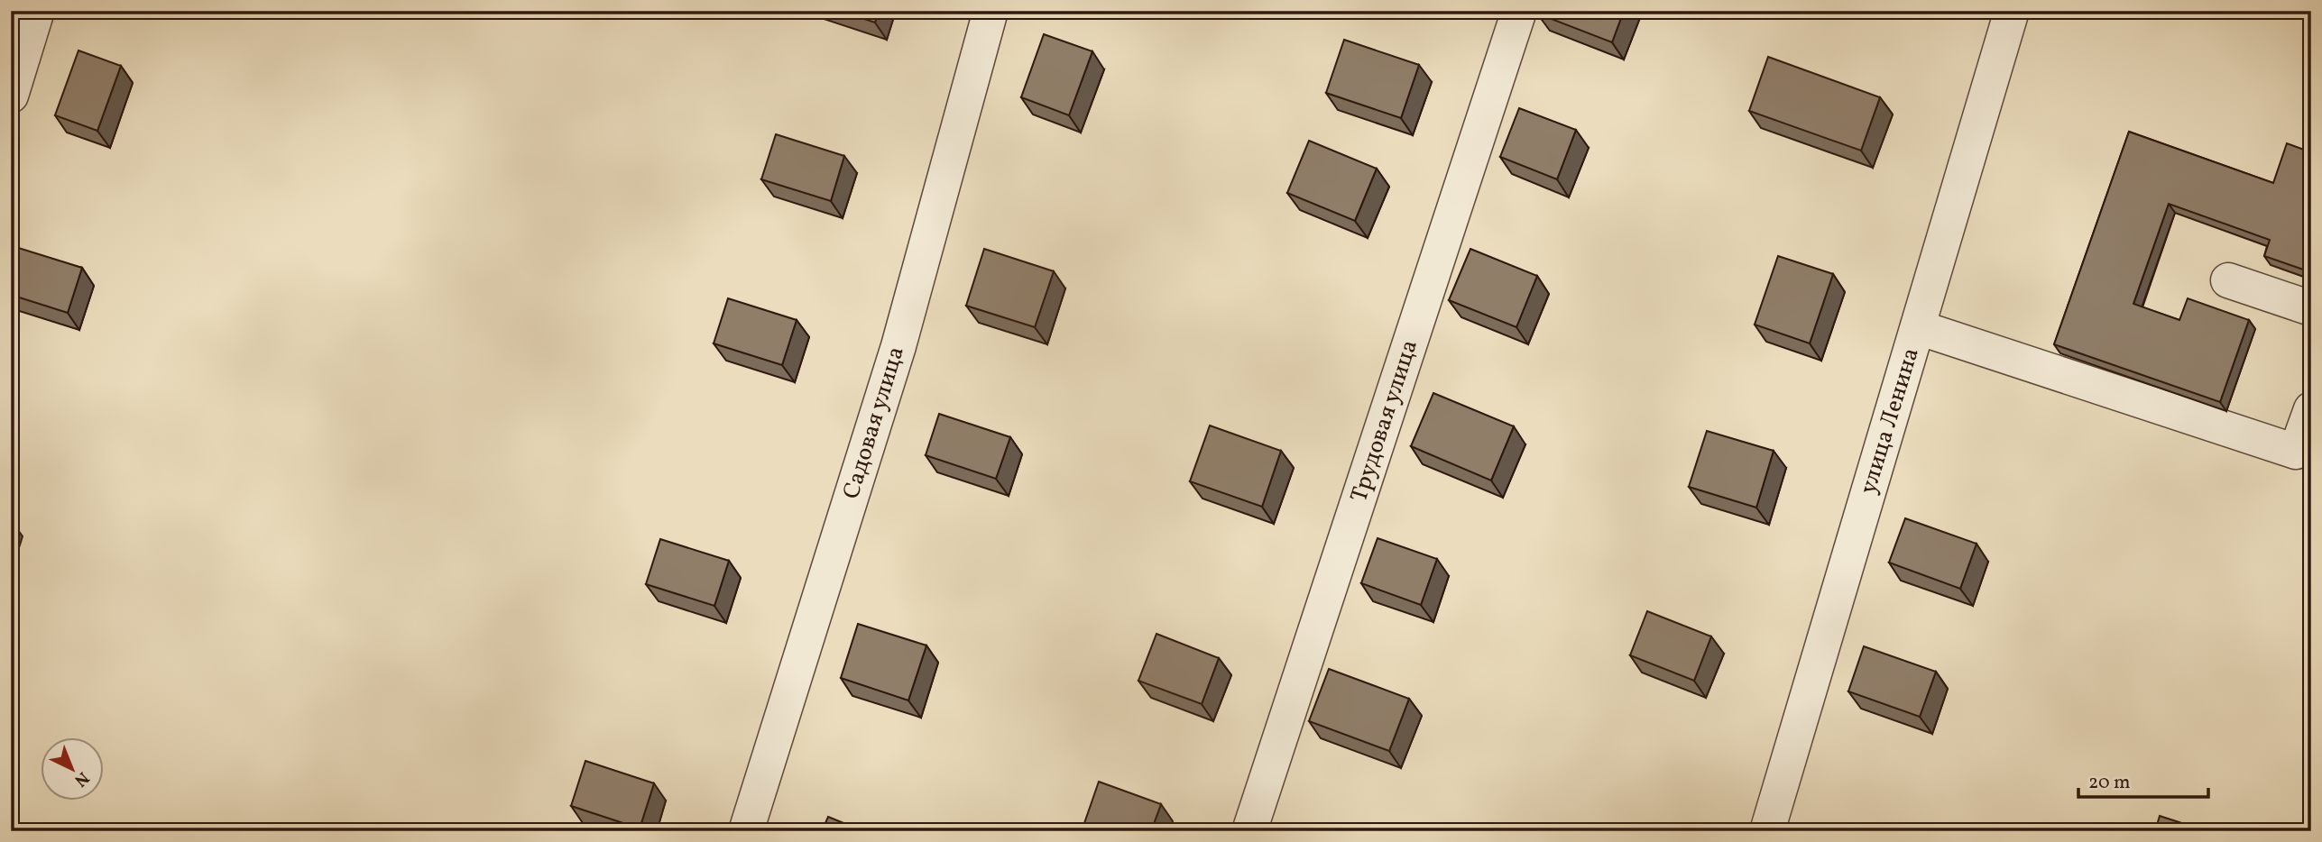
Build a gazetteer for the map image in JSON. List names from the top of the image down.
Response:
{
  "streets": {
    "street": ["Трудовая улица", "улица Ленина", "Садовая улица"]
  },
  "scale_bar": "20 m",
  "north": "bottom right"
}
